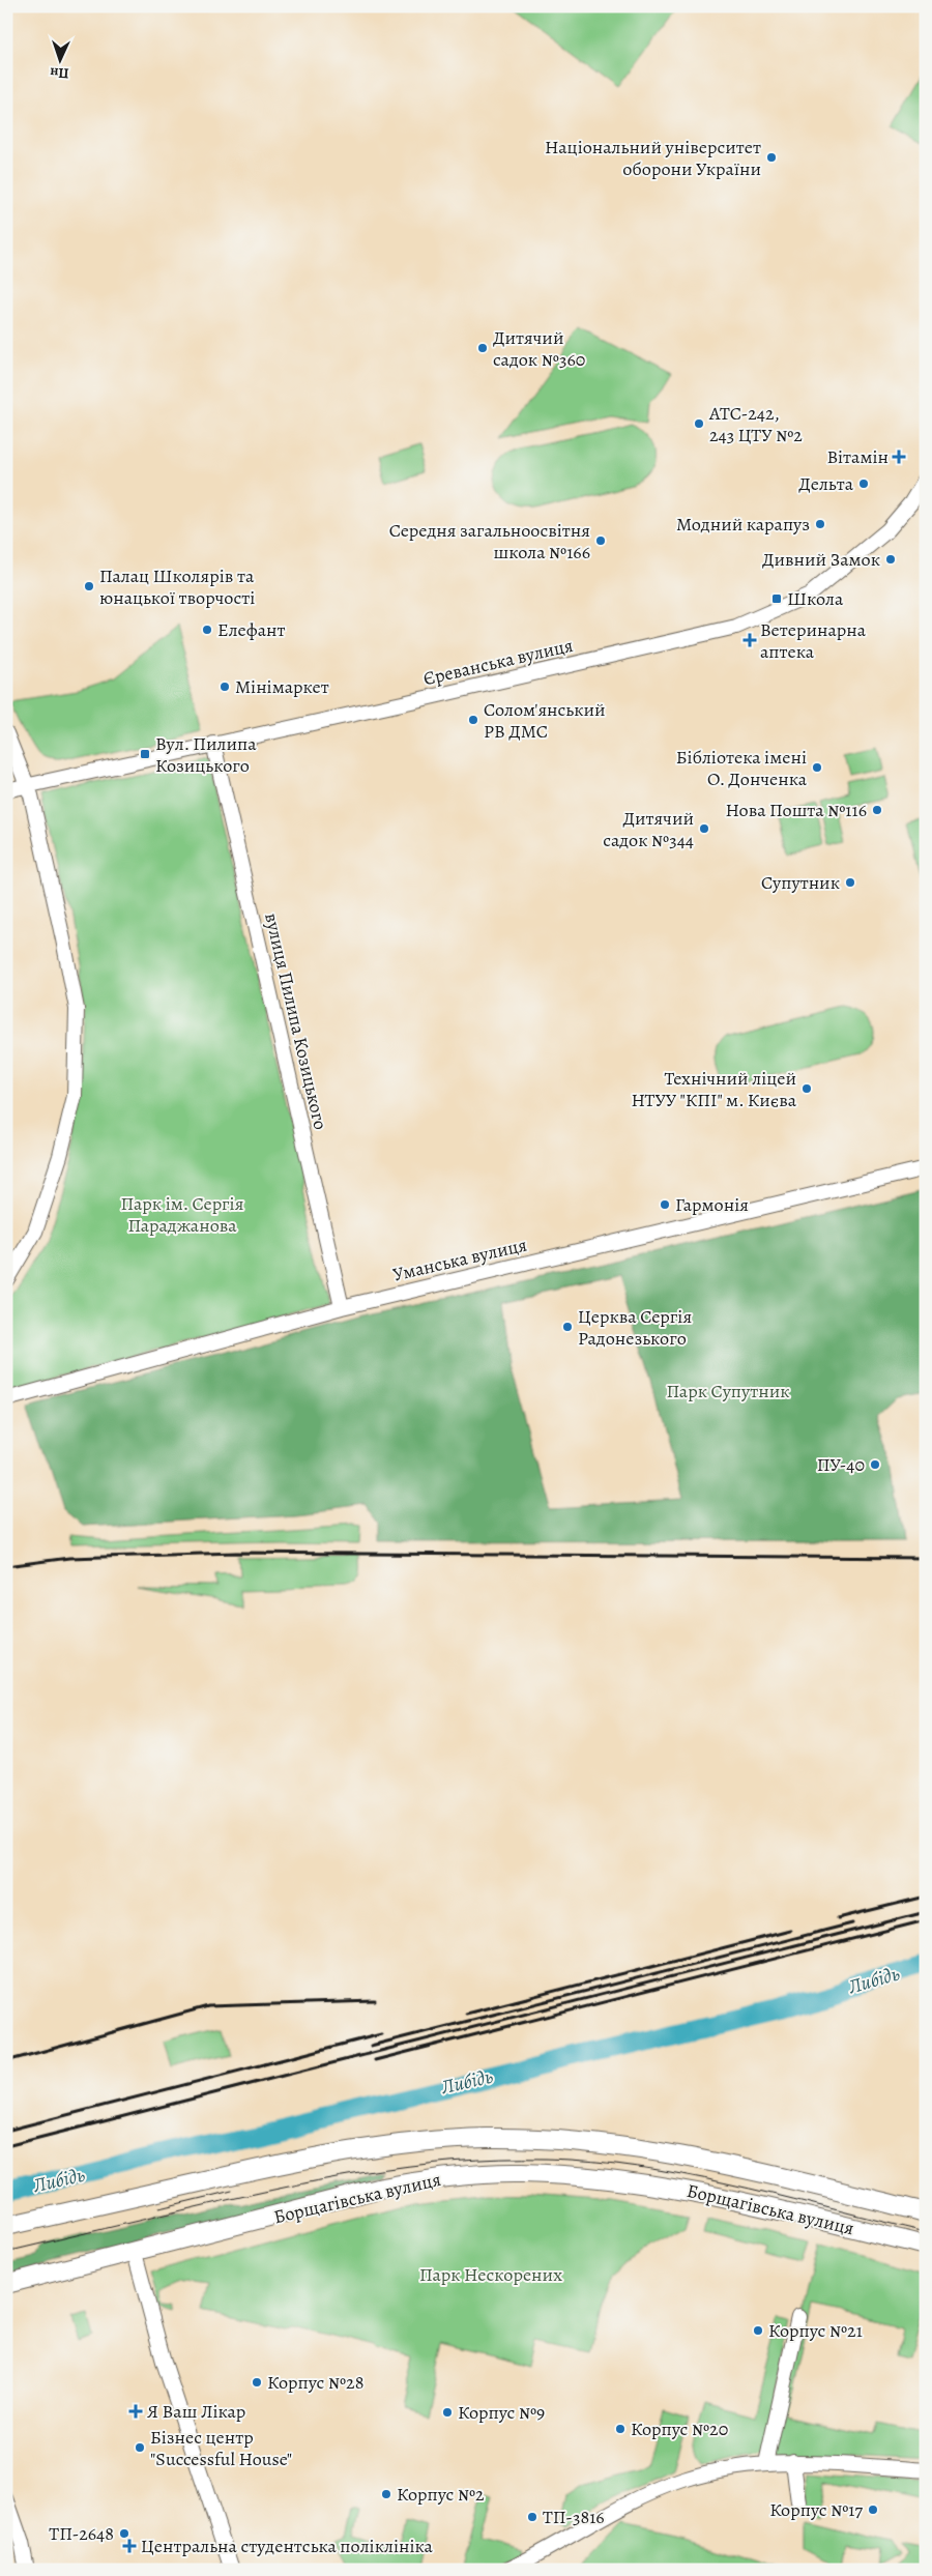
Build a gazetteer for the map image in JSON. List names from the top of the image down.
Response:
{
  "streets": {
    "main road": ["Борщагівська вулиця"],
    "street": ["Єреванська вулиця", "вулиця Пилипа Козицького", "Уманська вулиця"]
  },
  "crossings": [
    ["Єреванська вулиця", "вулиця Пилипа Козицького"],
    ["вулиця Пилипа Козицького", "Уманська вулиця"]
  ],
  "water": ["Либідь"],
  "parks": ["Парк ім. Сергія Параджанова", "Парк Супутник", "Парк Нескорених"],
  "places": {
    "other": [
      "Національний університет оборони України",
      "Дитячий садок №360",
      "АТС-242, 243 ЦТУ №2",
      "Дельта",
      "Модний карапуз",
      "Середня загальноосвітня школа №166",
      "Дивний Замок",
      "Палац Школярів та юнацької творчості",
      "Елефант",
      "Мінімаркет",
      "Солом'янський РВ ДМС",
      "Бібліотека імені О. Донченка",
      "Нова Пошта №116",
      "Дитячий садок №344",
      "Супутник",
      "Технічний ліцей НТУУ \"КПІ\" м. Києва",
      "Гармонія",
      "Церква Сергія Радонезького",
      "ПУ-40",
      "Корпус №21",
      "Корпус №28",
      "Корпус №9",
      "Корпус №20",
      "Бізнес центр \"Successful House\"",
      "Корпус №2",
      "Корпус №17",
      "ТП-3816",
      "ТП-2648"
    ],
    "health": [
      "Вітамін",
      "Ветеринарна аптека",
      "Я Ваш Лікар",
      "Центральна студентська поліклініка"
    ],
    "transit": ["Школа", "Вул. Пилипа Козицького"]
  },
  "north": "bottom"
}
